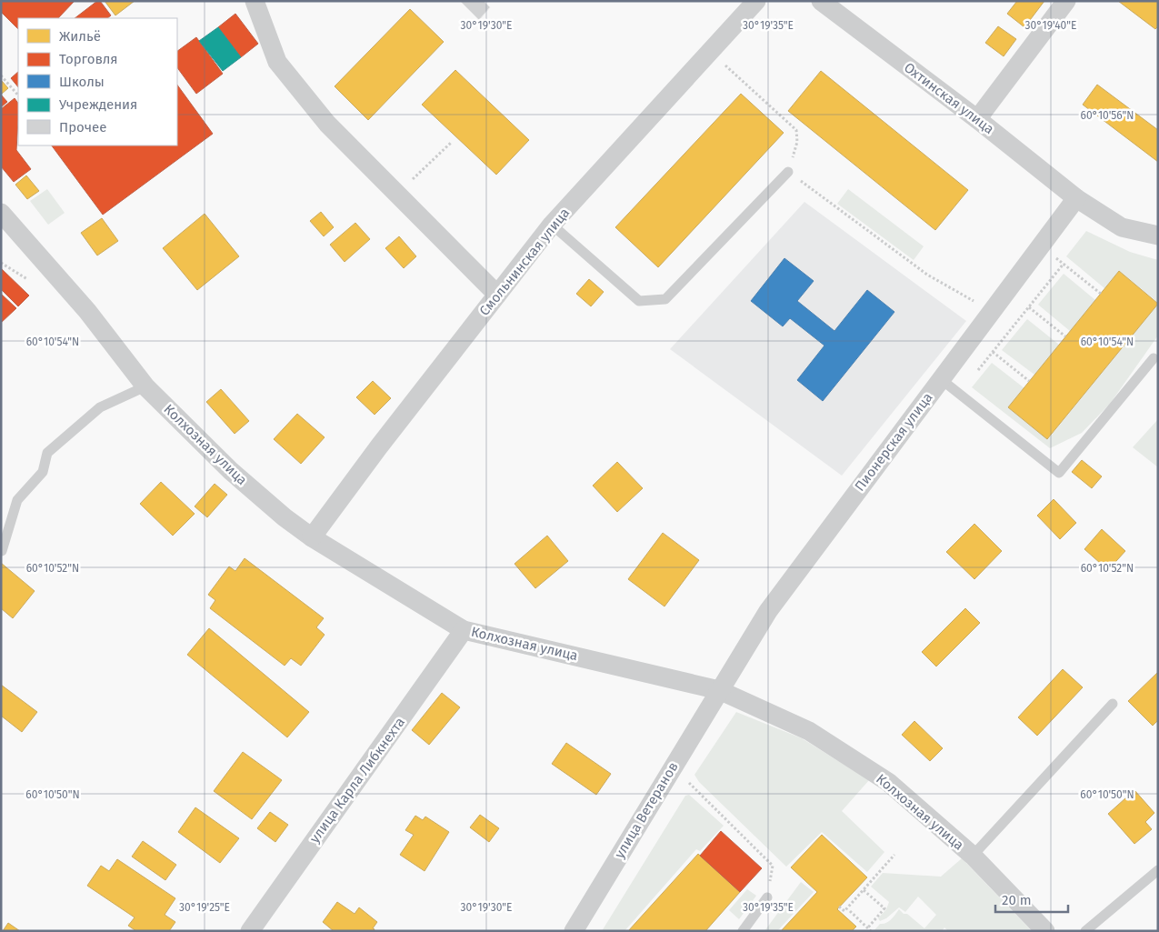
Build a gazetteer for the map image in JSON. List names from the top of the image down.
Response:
{
  "streets": {
    "street": [
      "Охтинская улица",
      "Смольнинская улица",
      "Пионерская улица",
      "Колхозная улица",
      "улица Карла Либкнехта",
      "улица Ветеранов"
    ]
  },
  "crossings": [
    ["Охтинская улица", "Пионерская улица"],
    ["Смольнинская улица", "Колхозная улица"],
    ["Пионерская улица", "Колхозная улица"],
    ["Пионерская улица", "улица Ветеранов"],
    ["Колхозная улица", "улица Карла Либкнехта"],
    ["Колхозная улица", "улица Ветеранов"]
  ],
  "legend": [
    "Жильё",
    "Торговля",
    "Школы",
    "Учреждения",
    "Прочее"
  ],
  "scale_bar": "20 m",
  "coordinates": [
    "30°19'30\"E",
    "30°19'35\"E",
    "30°19'40\"E",
    "60°10'56\"N",
    "60°10'54\"N",
    "60°10'52\"N",
    "60°10'50\"N",
    "30°19'25\"E"
  ]
}
